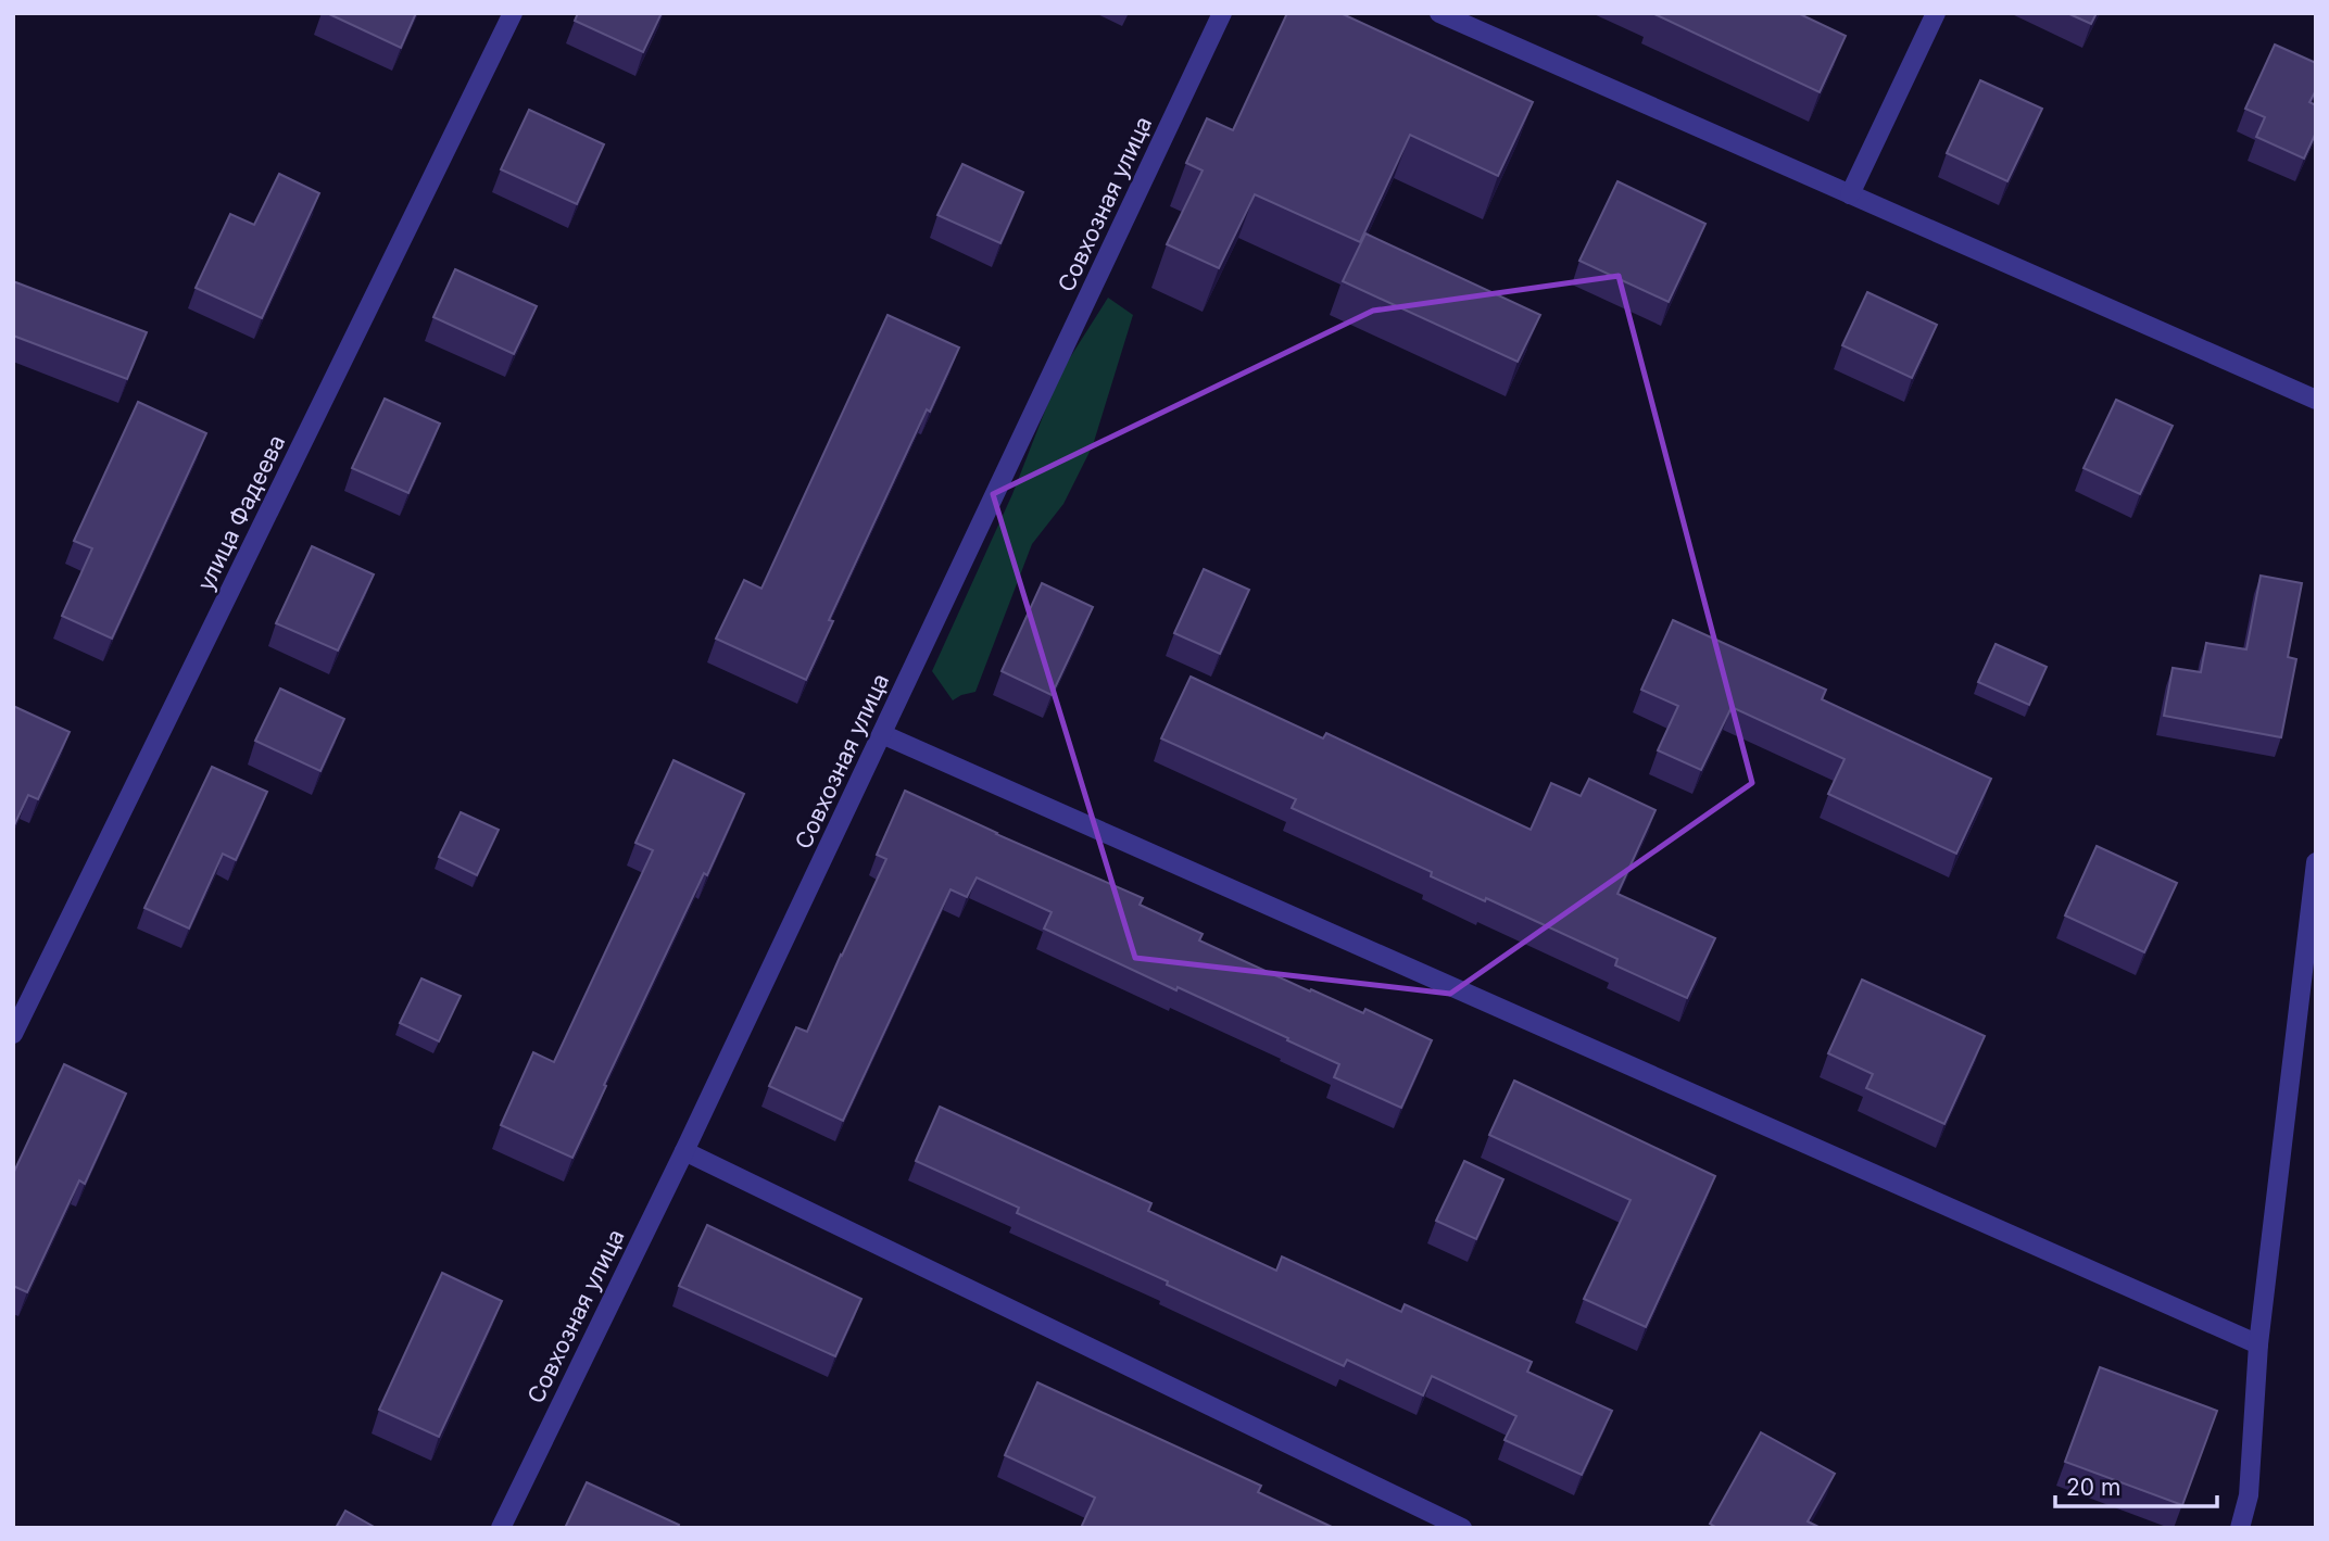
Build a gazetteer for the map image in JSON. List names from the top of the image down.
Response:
{
  "streets": {
    "street": ["Совхозная улица", "улица Фадеева"]
  },
  "scale_bar": "20 m"
}
